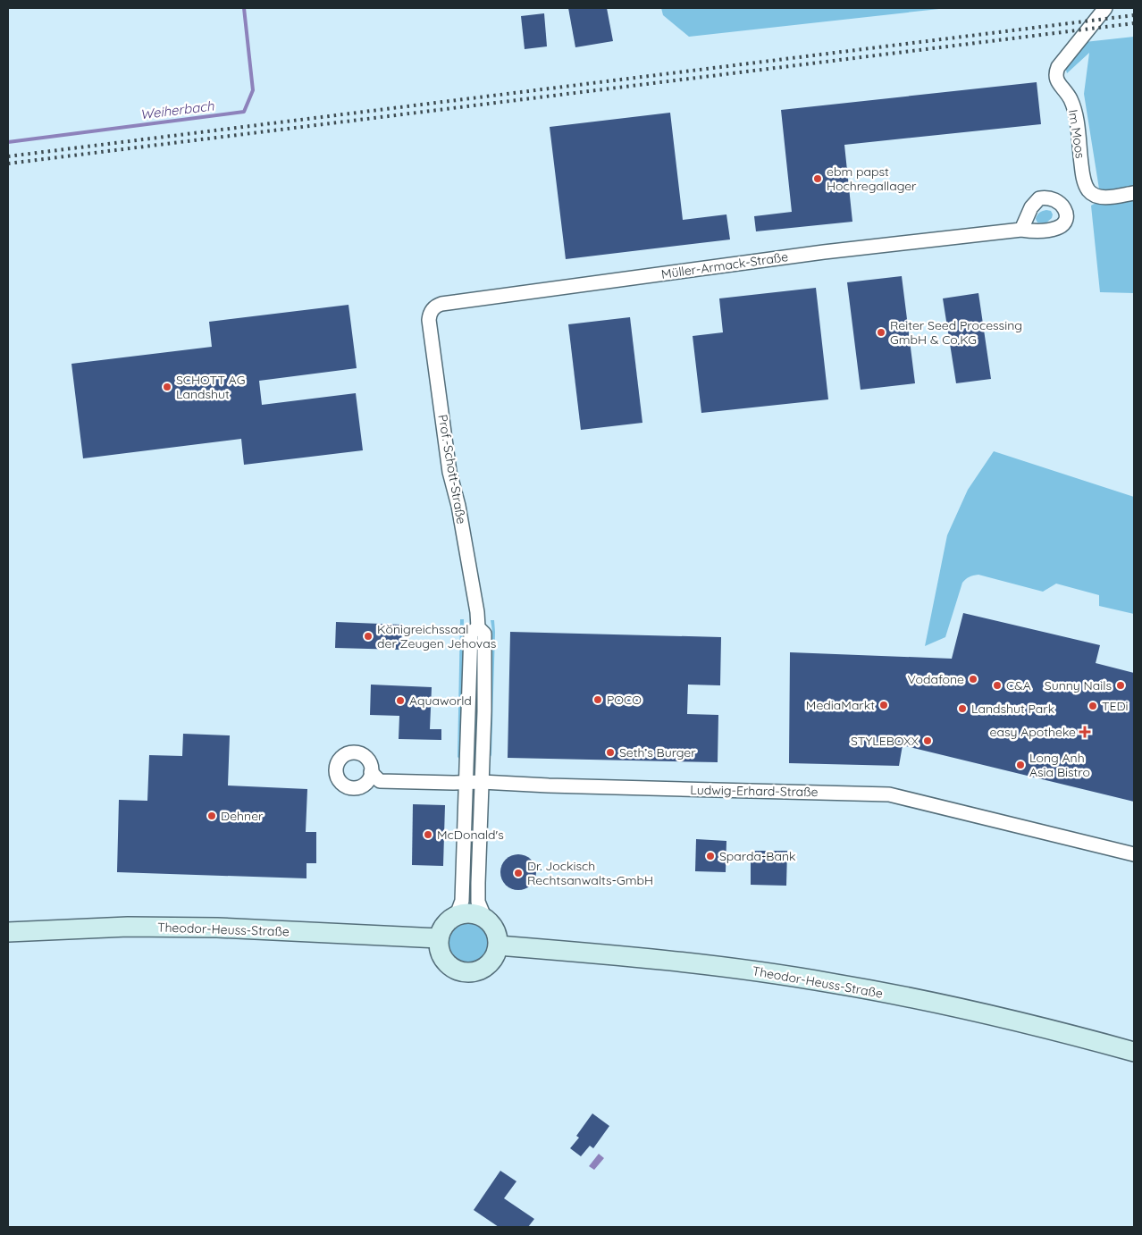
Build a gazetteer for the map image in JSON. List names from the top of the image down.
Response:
{
  "streets": {
    "main road": ["Theodor-Heuss-Straße"],
    "street": [
      "Im Moos",
      "Müller-Armack-Straße",
      "Prof.-Schott-Straße",
      "Ludwig-Erhard-Straße"
    ]
  },
  "crossings": [
    ["Müller-Armack-Straße", "Prof.-Schott-Straße"],
    ["Prof.-Schott-Straße", "Ludwig-Erhard-Straße"],
    ["Prof.-Schott-Straße", "Theodor-Heuss-Straße"]
  ],
  "water": ["Weiherbach"],
  "places": {
    "other": [
      "ebm papst Hochregallager",
      "Reiter Seed Processing GmbH & Co.KG",
      "SCHOTT AG Landshut",
      "Königreichssaal der Zeugen Jehovas",
      "Vodafone",
      "C&A",
      "Sunny Nails",
      "POCO",
      "Aquaworld",
      "MediaMarkt",
      "TEDi",
      "Landshut Park",
      "STYLEBOXX",
      "Seth’s Burger",
      "Long Anh Asia Bistro",
      "Dehner",
      "McDonald's",
      "Sparda-Bank",
      "Dr. Jockisch Rechtsanwalts-GmbH"
    ],
    "health": ["easy Apotheke"]
  }
}
